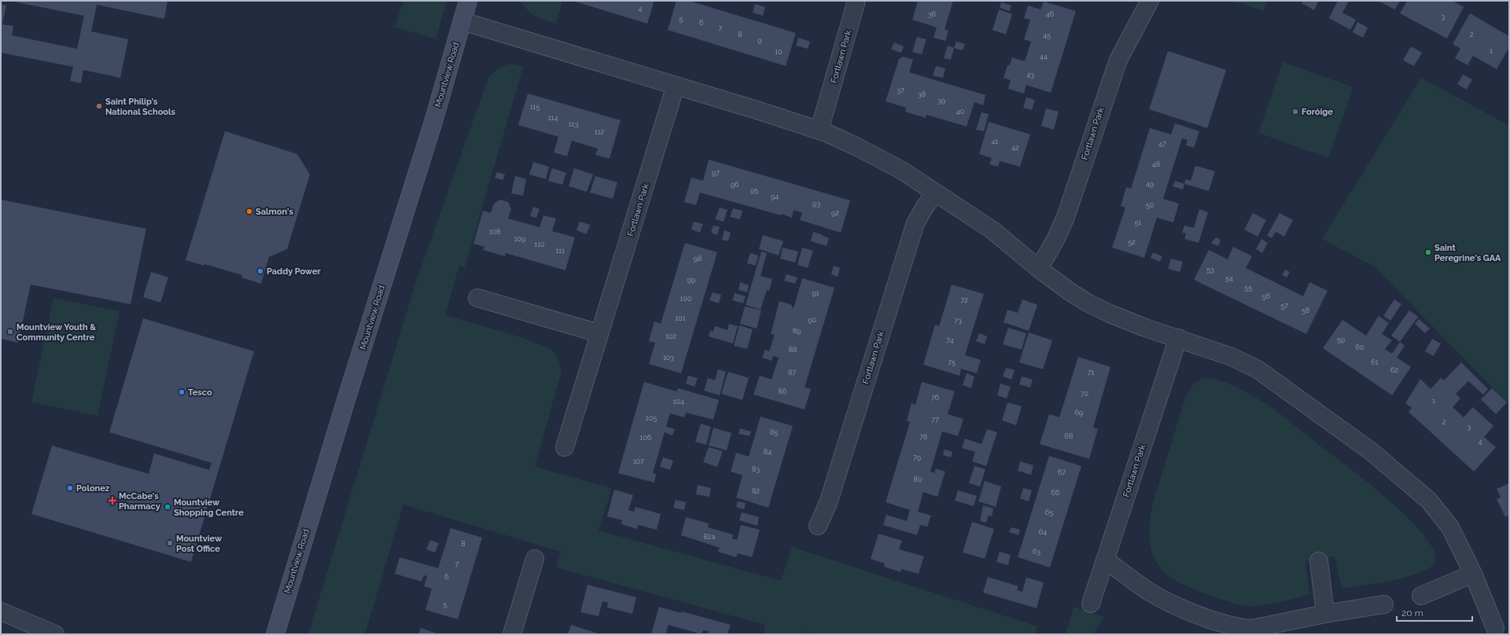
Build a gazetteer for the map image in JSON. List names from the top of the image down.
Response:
{
  "streets": {
    "street": ["Fortlawn Park", "Mountview Road"]
  },
  "places": {
    "other": [
      "Saint Philip's National Schools",
      "Foróige",
      "Salmon's",
      "Saint Peregrine's GAA",
      "Paddy Power",
      "Mountview Youth & Community Centre",
      "Tesco",
      "Polonez",
      "Mountview Shopping Centre",
      "Mountview Post Office"
    ],
    "health": ["McCabe's Pharmacy"]
  },
  "house_numbers": [
    "4",
    "36",
    "46",
    "3",
    "5",
    "6",
    "7",
    "8",
    "2",
    "45",
    "9",
    "1",
    "10",
    "44",
    "43",
    "37",
    "38",
    "39",
    "115",
    "40",
    "114",
    "113",
    "112",
    "41",
    "47",
    "42",
    "48",
    "97",
    "49",
    "96",
    "95",
    "94",
    "93",
    "50",
    "92",
    "51",
    "108",
    "109",
    "52",
    "110",
    "111",
    "98",
    "53",
    "54",
    "99",
    "55",
    "91",
    "56",
    "100",
    "72",
    "57",
    "58",
    "101",
    "90",
    "73",
    "89",
    "102",
    "59",
    "74",
    "60",
    "88",
    "103",
    "75",
    "61",
    "62",
    "87",
    "71",
    "86",
    "70",
    "76",
    "1",
    "104",
    "69",
    "105",
    "77",
    "2",
    "3",
    "85",
    "68",
    "78",
    "106",
    "4",
    "84",
    "79",
    "107",
    "83",
    "67",
    "80",
    "82",
    "66",
    "65",
    "64",
    "82a",
    "8",
    "63",
    "7",
    "6",
    "5"
  ],
  "scale_bar": "20 m"
}
